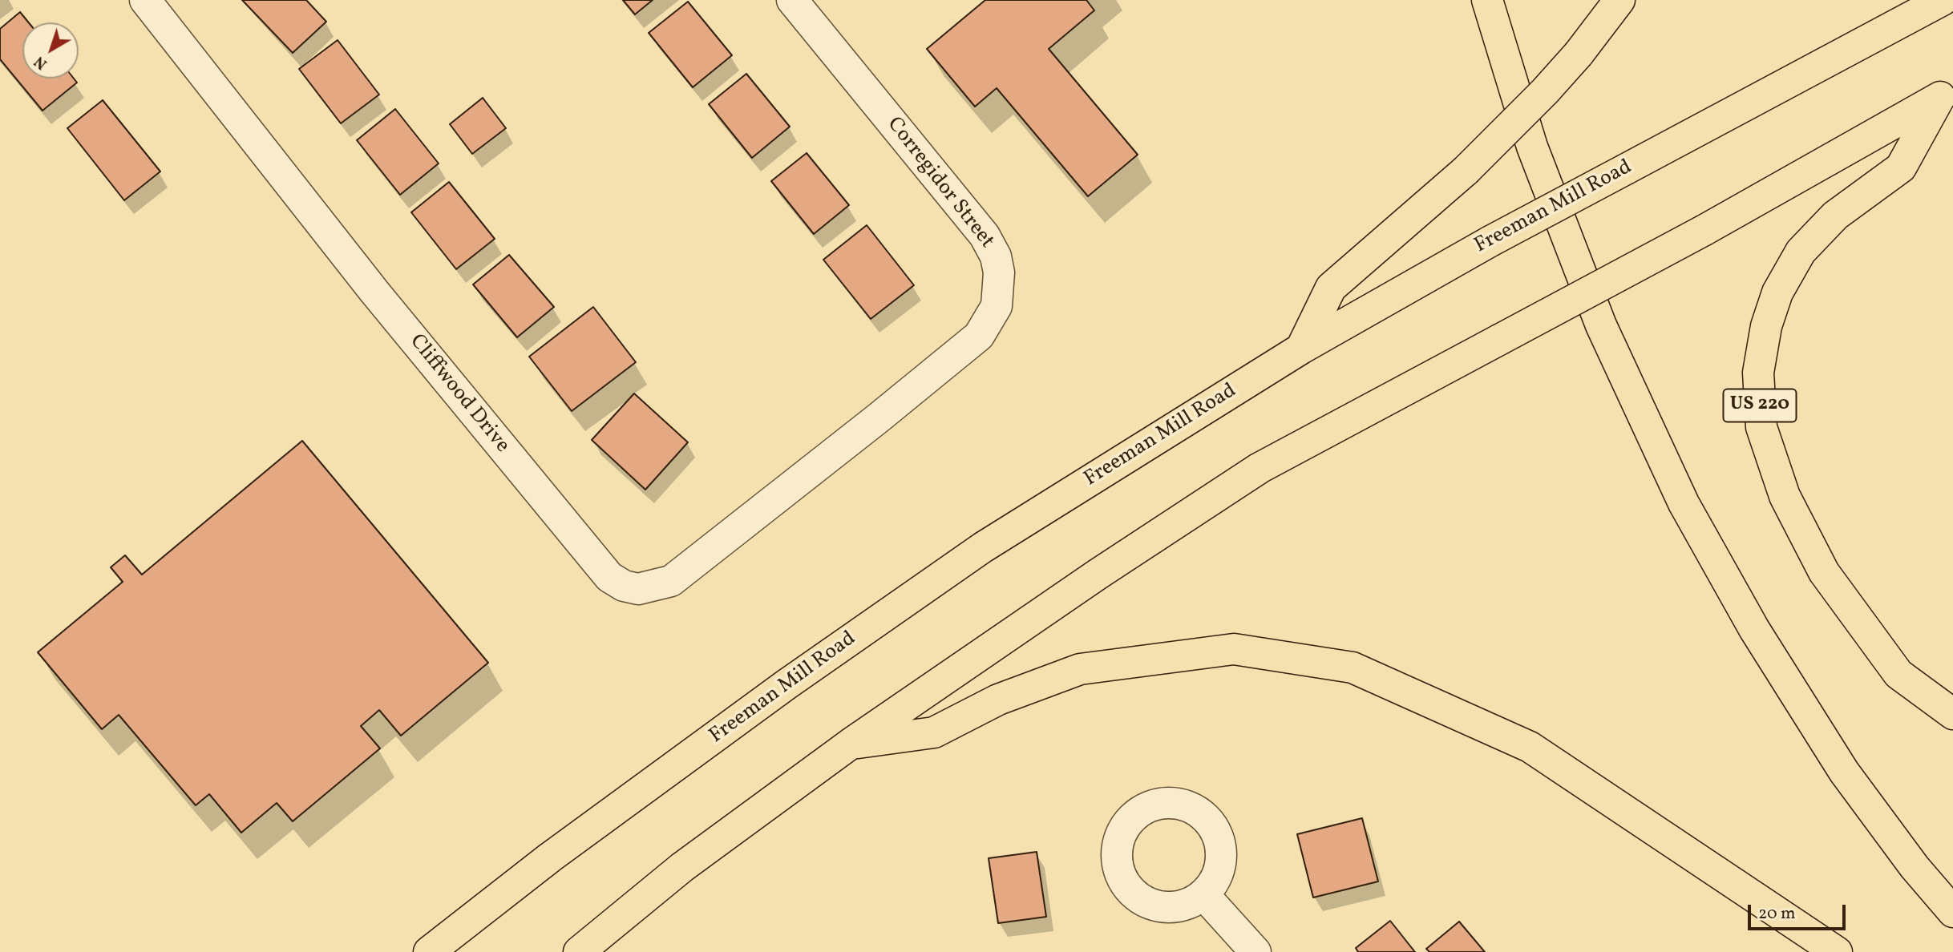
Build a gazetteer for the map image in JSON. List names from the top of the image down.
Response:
{
  "streets": {
    "highway": ["Freeman Mill Road", "US 220"],
    "street": ["Corregidor Street", "Cliffwood Drive"]
  },
  "crossings": [
    ["Corregidor Street", "Cliffwood Drive"]
  ],
  "scale_bar": "20 m",
  "north": "bottom left"
}
